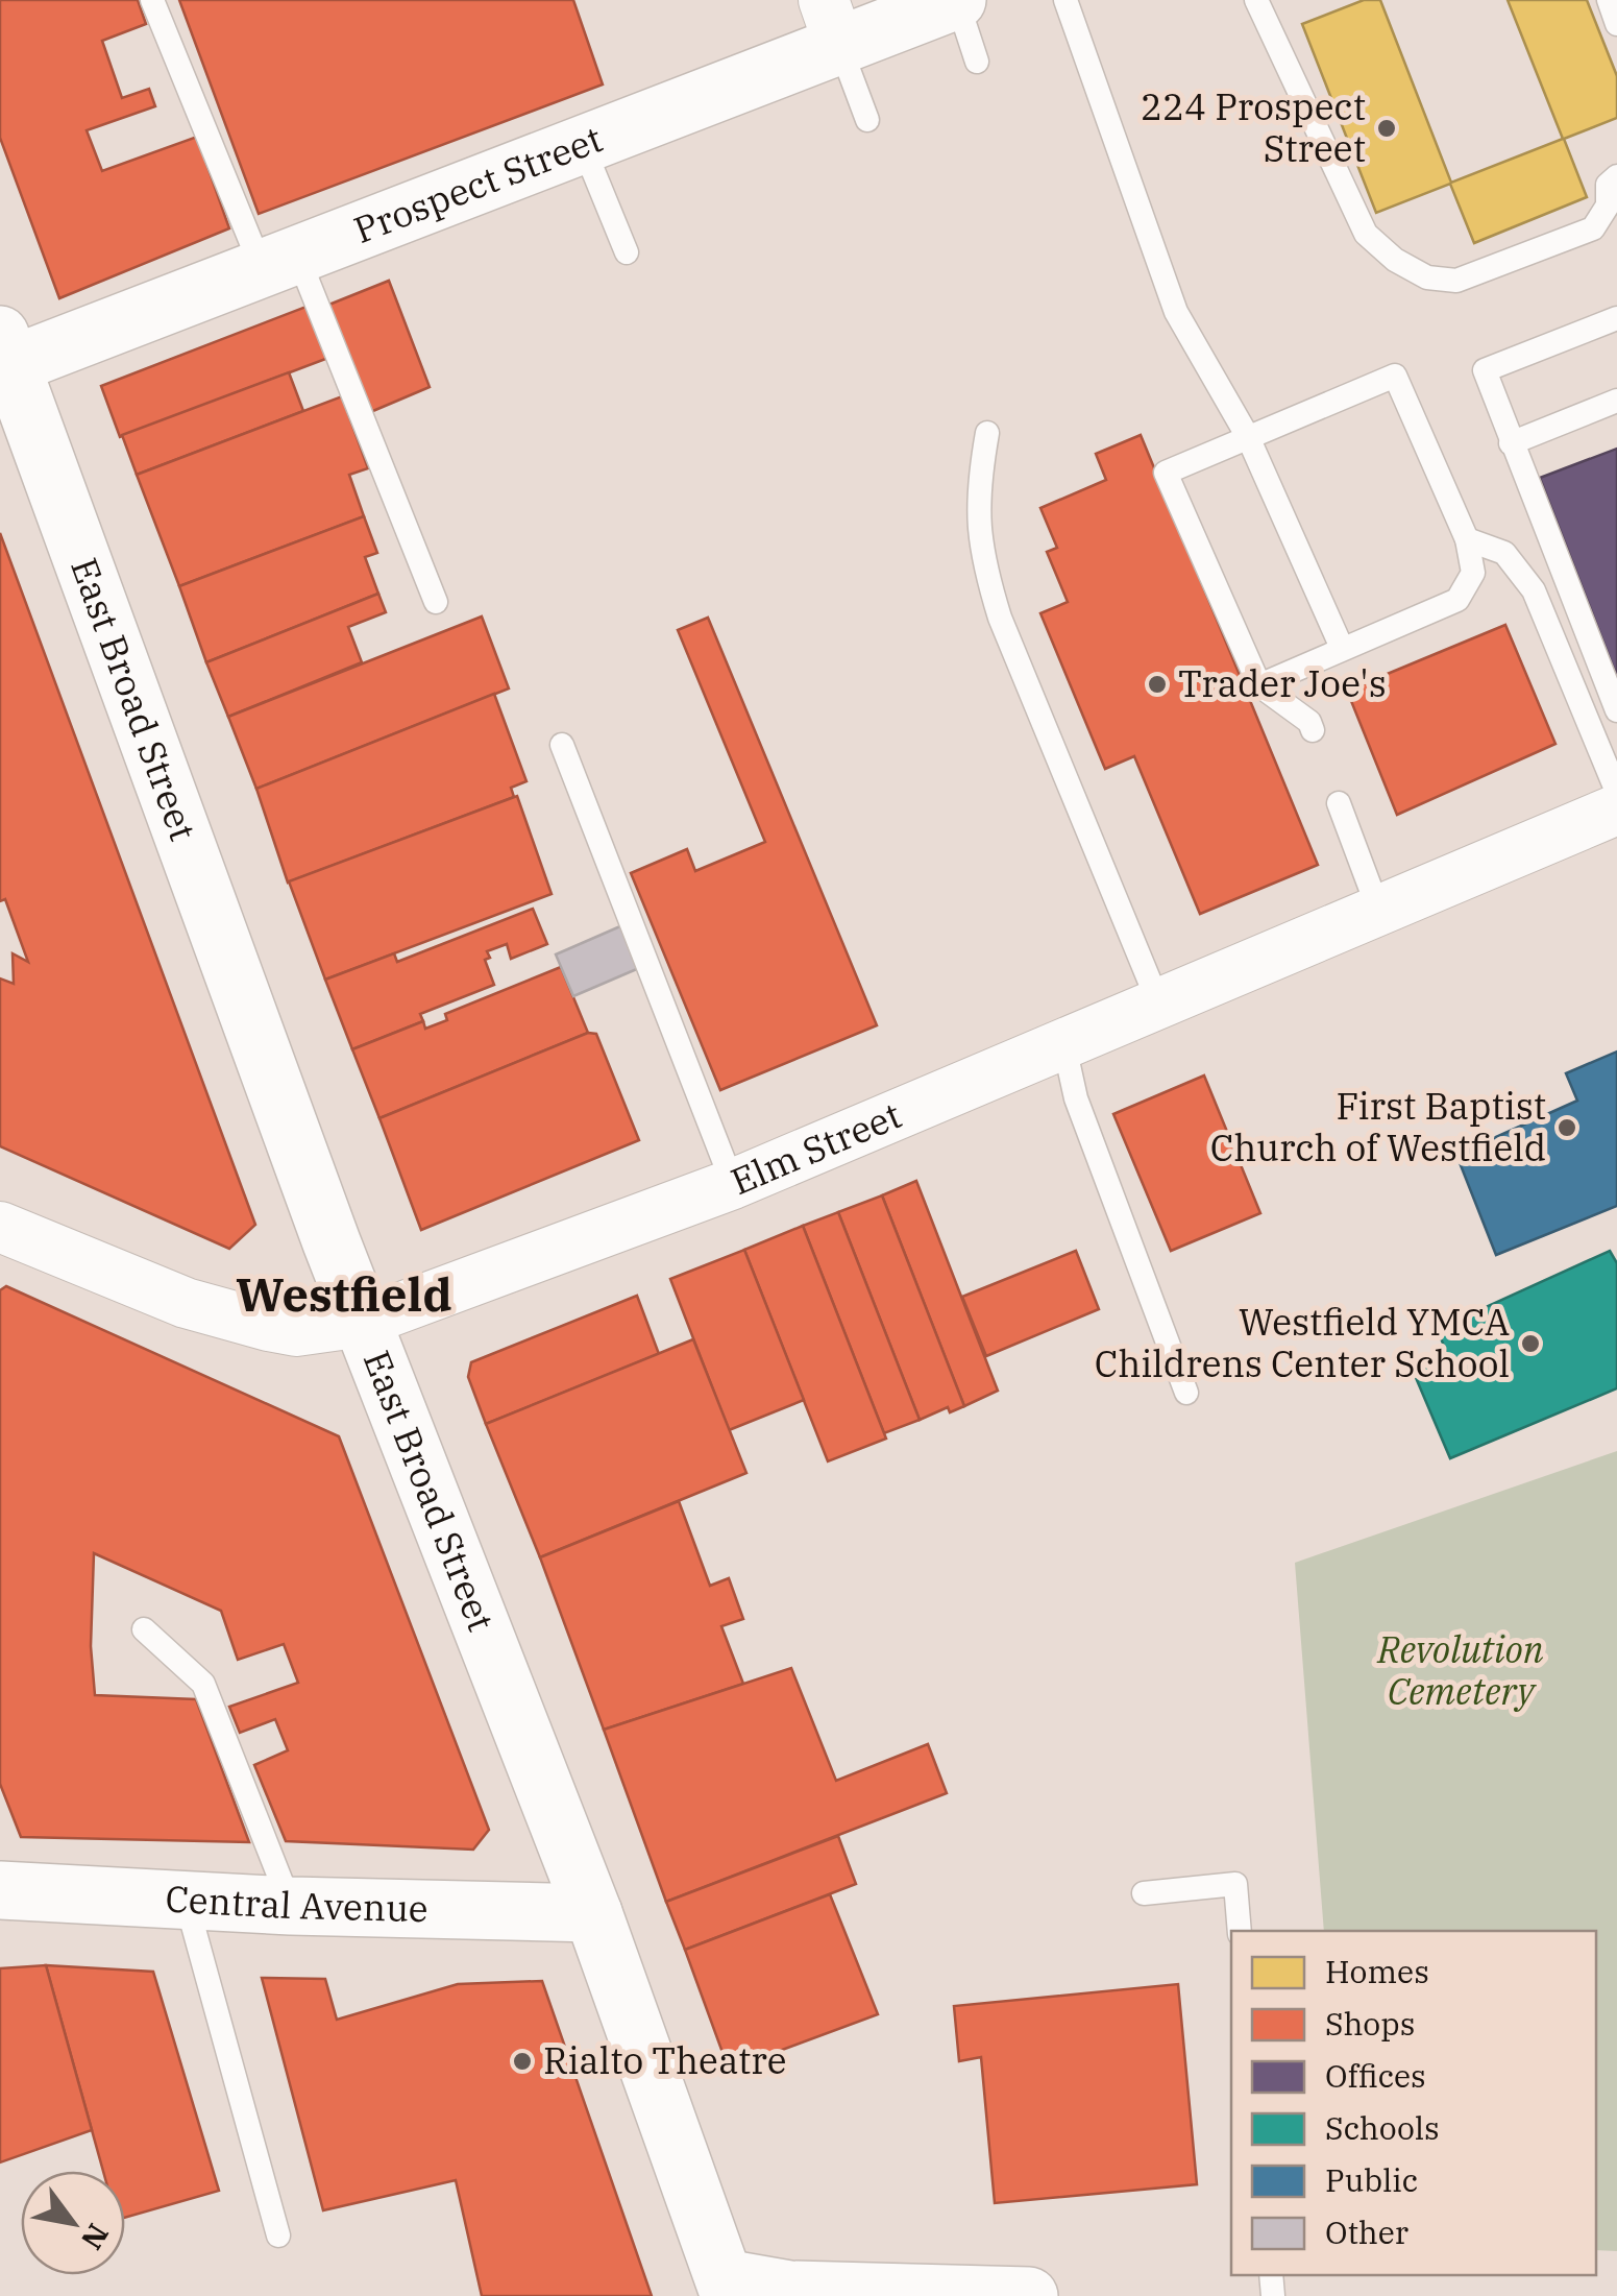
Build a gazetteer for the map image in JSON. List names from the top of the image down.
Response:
{
  "streets": {
    "street": [
      "Prospect Street",
      "East Broad Street",
      "Elm Street",
      "Central Avenue"
    ]
  },
  "crossings": [
    ["Prospect Street", "East Broad Street"],
    ["East Broad Street", "Elm Street"],
    ["East Broad Street", "Central Avenue"]
  ],
  "districts": ["Westfield"],
  "parks": ["Revolution Cemetery"],
  "places": [
    "224 Prospect Street",
    "Trader Joe's",
    "First Baptist Church of Westfield",
    "Westfield YMCA Childrens Center School",
    "Rialto Theatre"
  ],
  "legend": [
    "Homes",
    "Shops",
    "Offices",
    "Schools",
    "Public",
    "Other"
  ],
  "north": "bottom right"
}
